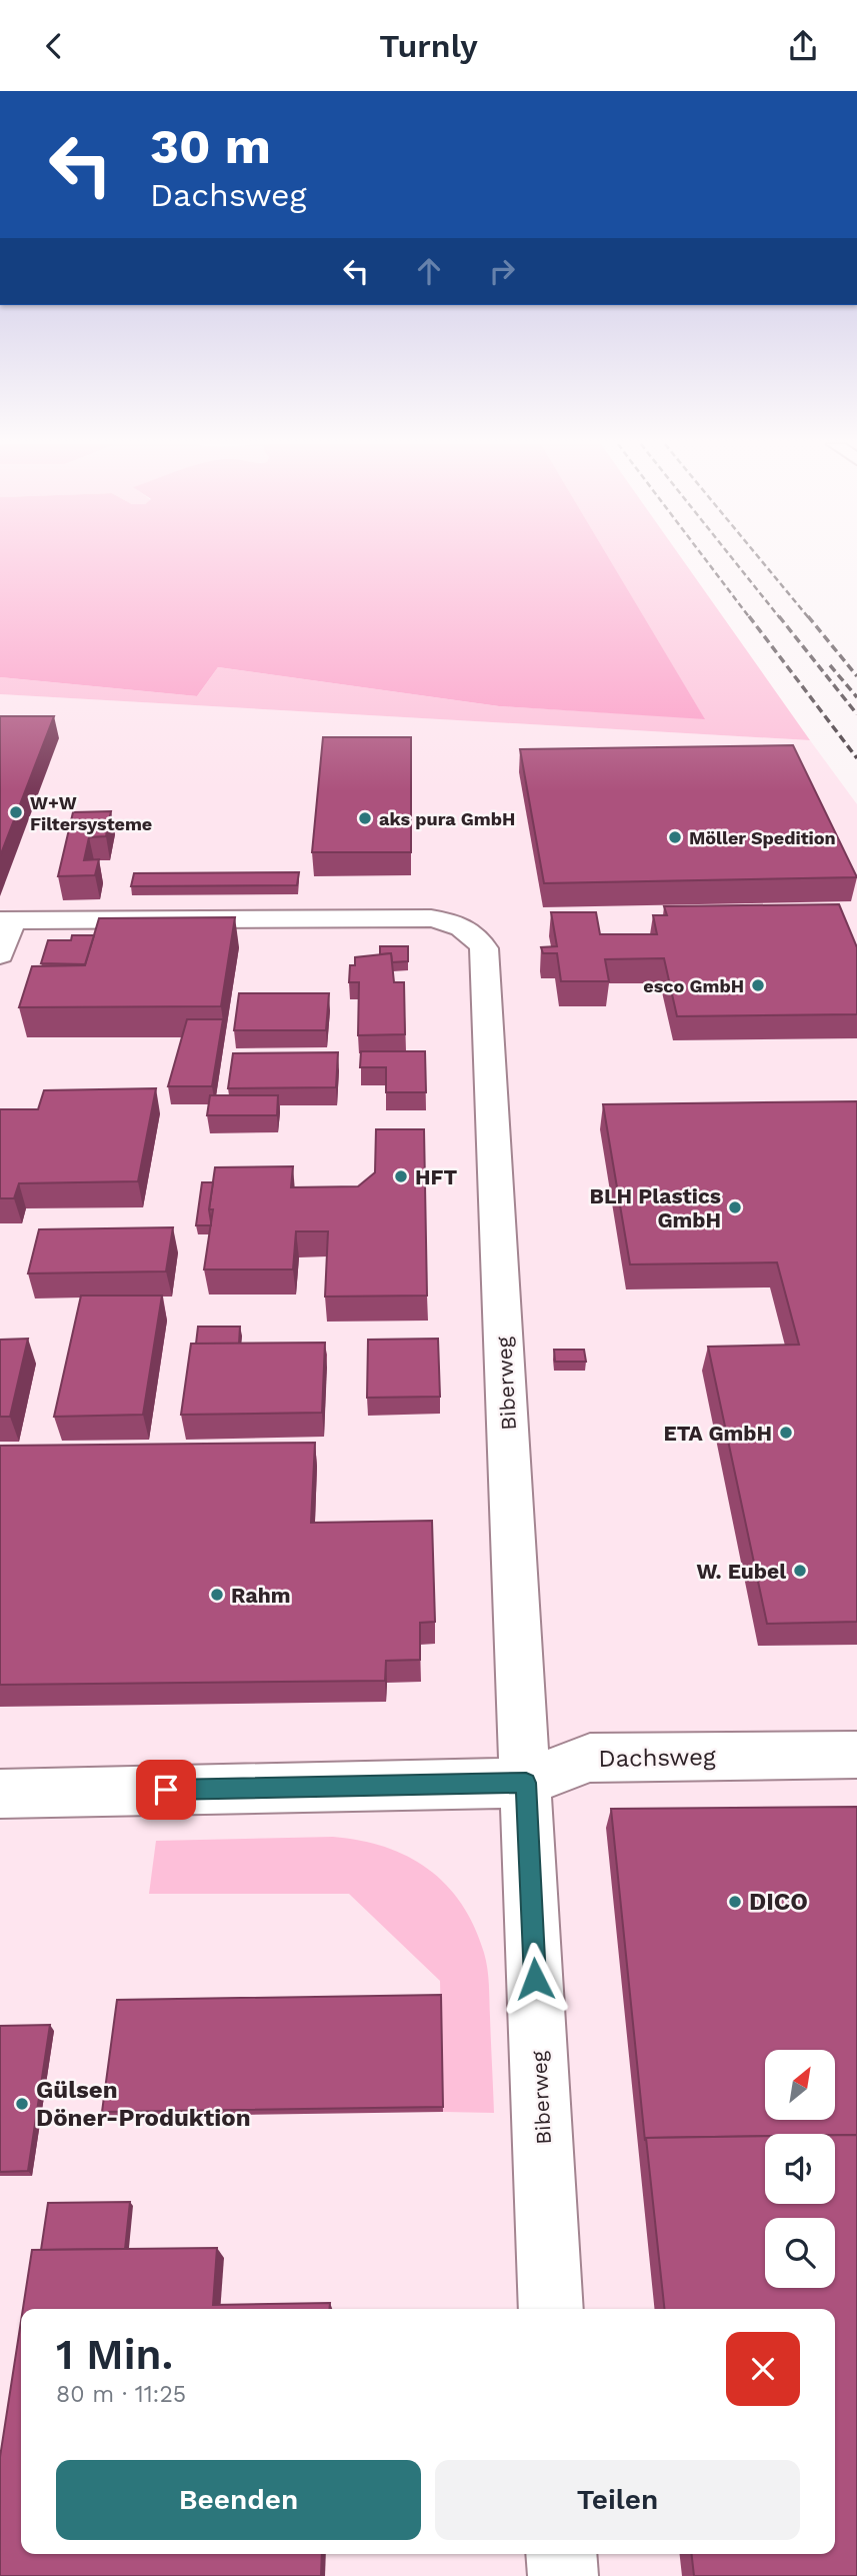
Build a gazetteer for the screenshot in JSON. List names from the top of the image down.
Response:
{
  "streets": {
    "street": ["Biberweg", "Dachsweg"]
  },
  "crossings": [
    ["Biberweg", "Dachsweg"]
  ],
  "places": [
    "W+W Filtersysteme",
    "aks pura GmbH",
    "Möller Spedition",
    "esco GmbH",
    "HFT",
    "BLH Plastics GmbH",
    "ETA GmbH",
    "W. Eubel",
    "Rahm",
    "DICO",
    "Gülsen Döner-Produktion"
  ],
  "north": "top right",
  "page": {
    "header": "Turnly",
    "turn": ["30 m", "Dachsweg"],
    "heading": ["1 Min.", "80 m · 11:25"],
    "buttons": ["Beenden", "Teilen"]
  }
}
